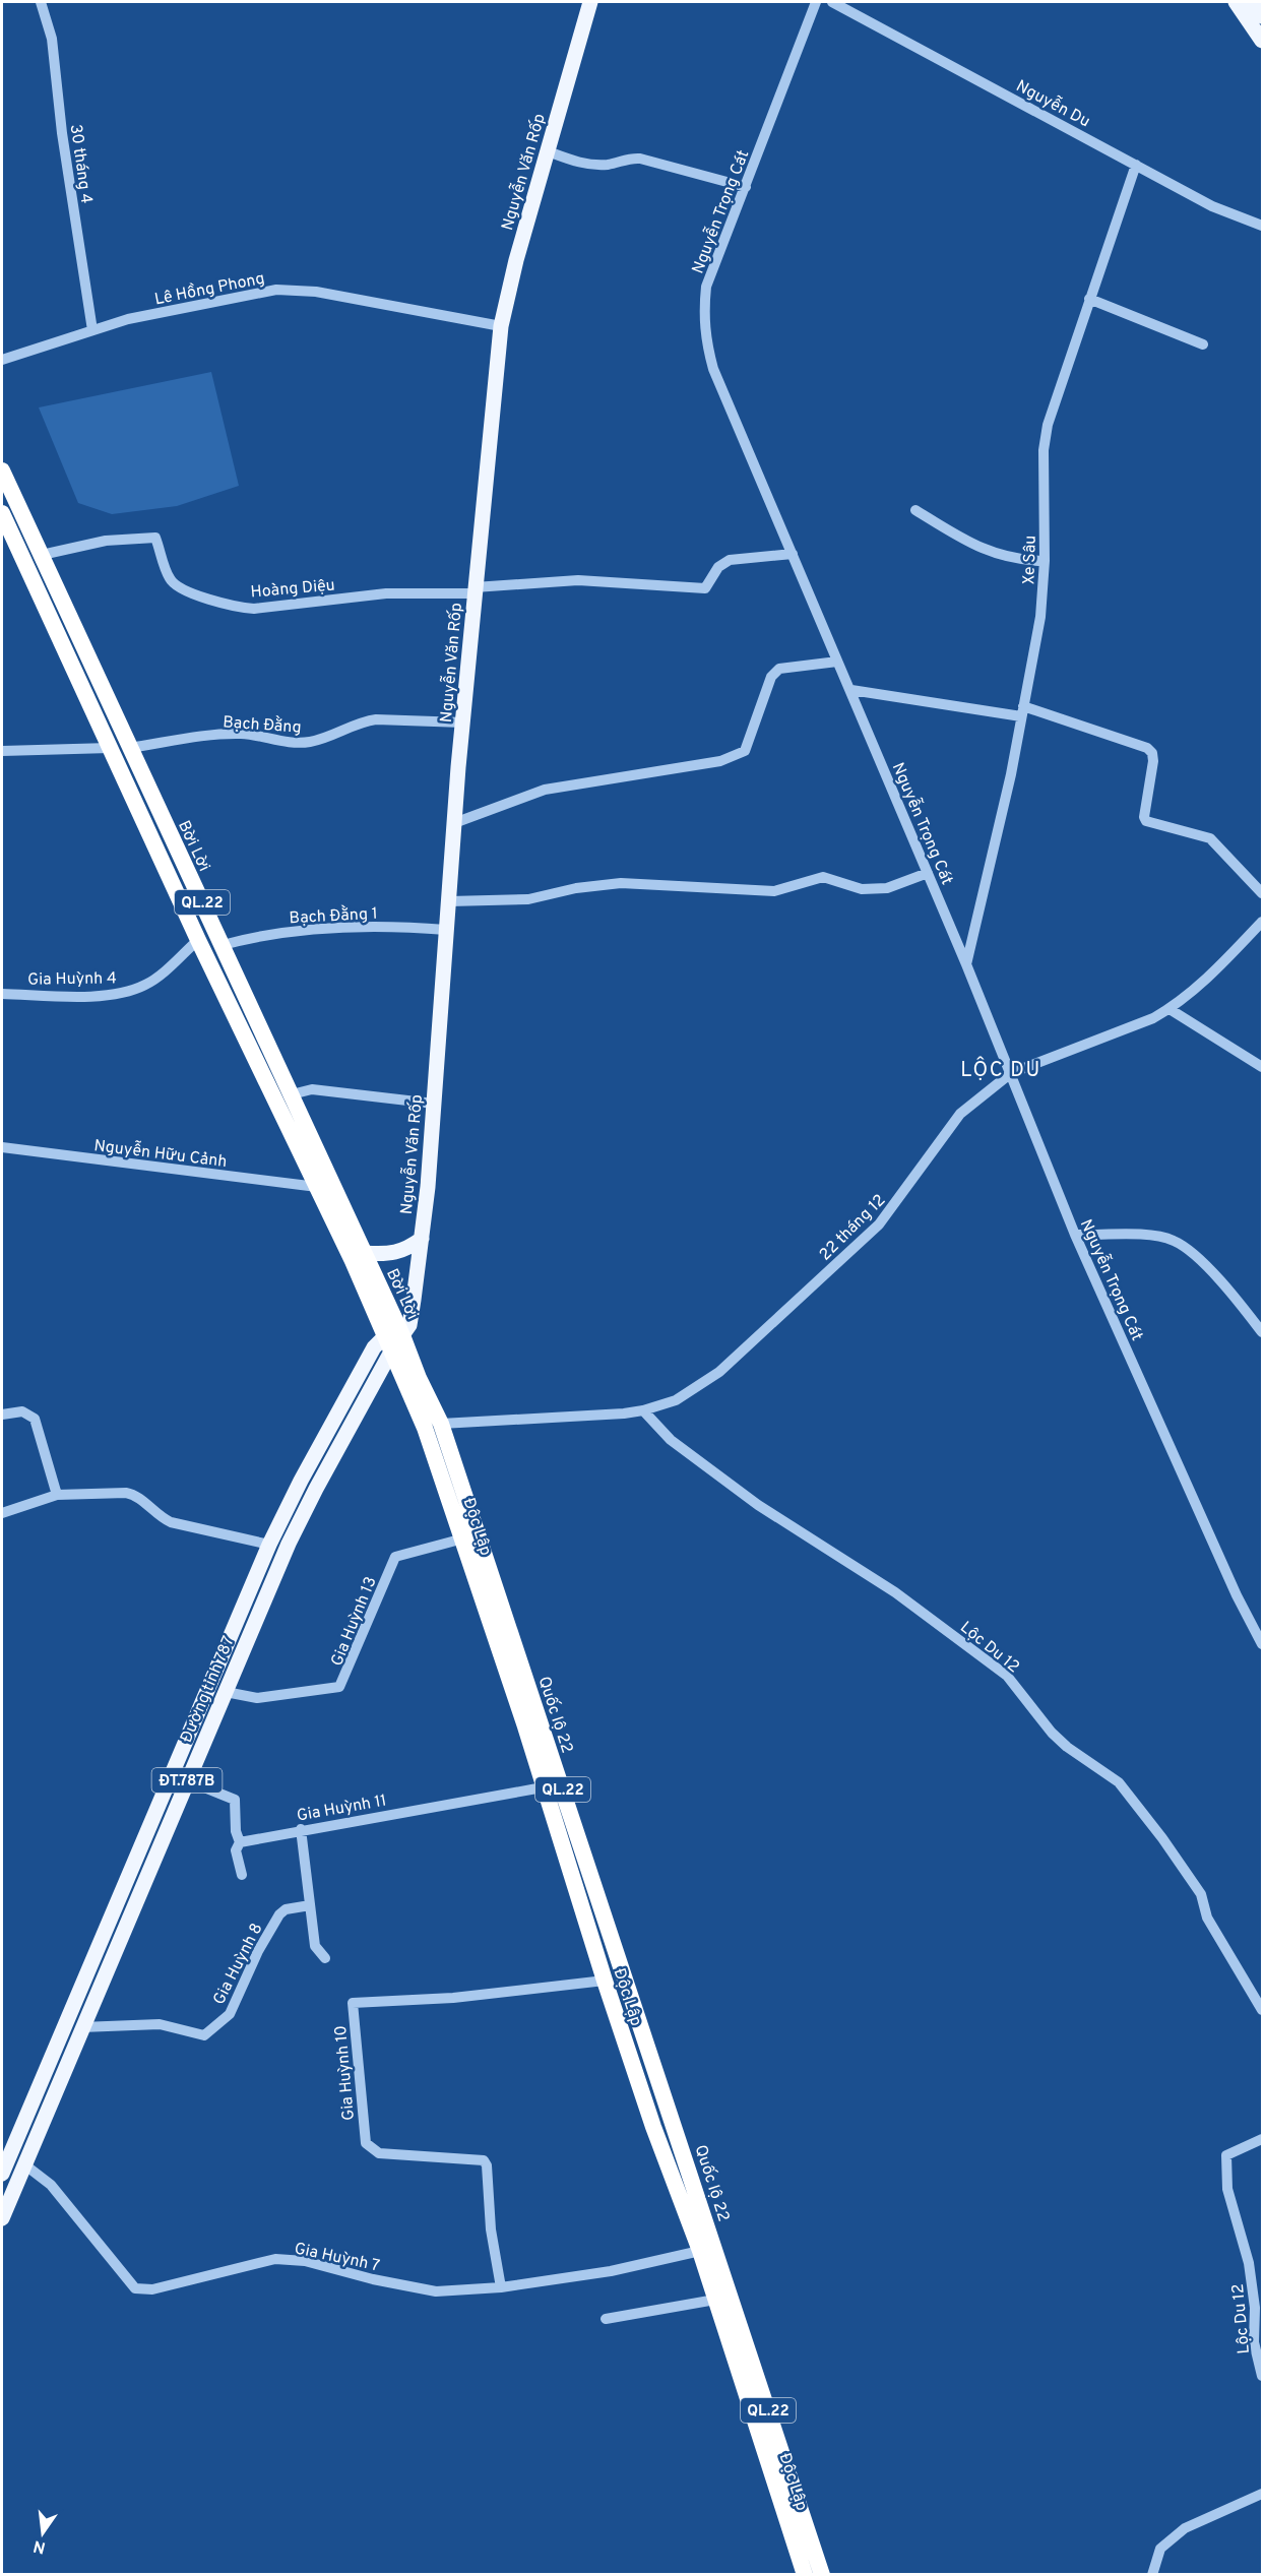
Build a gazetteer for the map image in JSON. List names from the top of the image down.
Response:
{
  "streets": {
    "highway": [
      "Bời Lời",
      "QL.22",
      "Độc Lập",
      "Quốc lộ 22"
    ],
    "main road": ["Nguyễn Văn Rốp", "Đường tỉnh 787", "ĐT.787B"],
    "street": [
      "Nguyễn Du",
      "30 tháng 4",
      "Nguyễn Trọng Cát",
      "Lê Hồng Phong",
      "Xe Sâu",
      "Hoàng Diệu",
      "Bạch Đằng",
      "Bạch Đằng 1",
      "Gia Huỳnh 4",
      "Nguyễn Hữu Cảnh",
      "22 tháng 12",
      "Gia Huỳnh 13",
      "Lộc Du 12",
      "Gia Huỳnh 11",
      "Gia Huỳnh 8",
      "Gia Huỳnh 10",
      "Gia Huỳnh 7"
    ]
  },
  "crossings": [
    ["Nguyễn Du", "Xe Sâu"],
    ["30 tháng 4", "Lê Hồng Phong"],
    ["Nguyễn Văn Rốp", "Lê Hồng Phong"],
    ["Nguyễn Văn Rốp", "Hoàng Diệu"],
    ["Nguyễn Văn Rốp", "Bạch Đằng"],
    ["Nguyễn Văn Rốp", "Bời Lời"],
    ["Nguyễn Văn Rốp", "Bạch Đằng 1"],
    ["Nguyễn Văn Rốp", "Quốc lộ 22"],
    ["Nguyễn Trọng Cát", "Xe Sâu"],
    ["Nguyễn Trọng Cát", "Hoàng Diệu"],
    ["Nguyễn Trọng Cát", "22 tháng 12"],
    ["Hoàng Diệu", "Bời Lời"],
    ["Bạch Đằng", "Bời Lời"],
    ["Bời Lời", "Bạch Đằng 1"],
    ["Bời Lời", "Gia Huỳnh 4"],
    ["Bời Lời", "Nguyễn Hữu Cảnh"],
    ["Bời Lời", "Đường tỉnh 787"],
    ["Bời Lời", "Quốc lộ 22"],
    ["22 tháng 12", "Độc Lập"],
    ["22 tháng 12", "Lộc Du 12"],
    ["22 tháng 12", "Quốc lộ 22"],
    ["Độc Lập", "Gia Huỳnh 13"],
    ["Độc Lập", "Quốc lộ 22"],
    ["Độc Lập", "Gia Huỳnh 11"],
    ["Độc Lập", "Gia Huỳnh 10"],
    ["Độc Lập", "Gia Huỳnh 7"],
    ["Gia Huỳnh 13", "Đường tỉnh 787"],
    ["Đường tỉnh 787", "Quốc lộ 22"],
    ["Đường tỉnh 787", "Gia Huỳnh 8"],
    ["Đường tỉnh 787", "Gia Huỳnh 7"],
    ["Quốc lộ 22", "Gia Huỳnh 7"],
    ["Gia Huỳnh 10", "Gia Huỳnh 7"]
  ],
  "districts": ["LỘC DU"],
  "north": "bottom"
}
